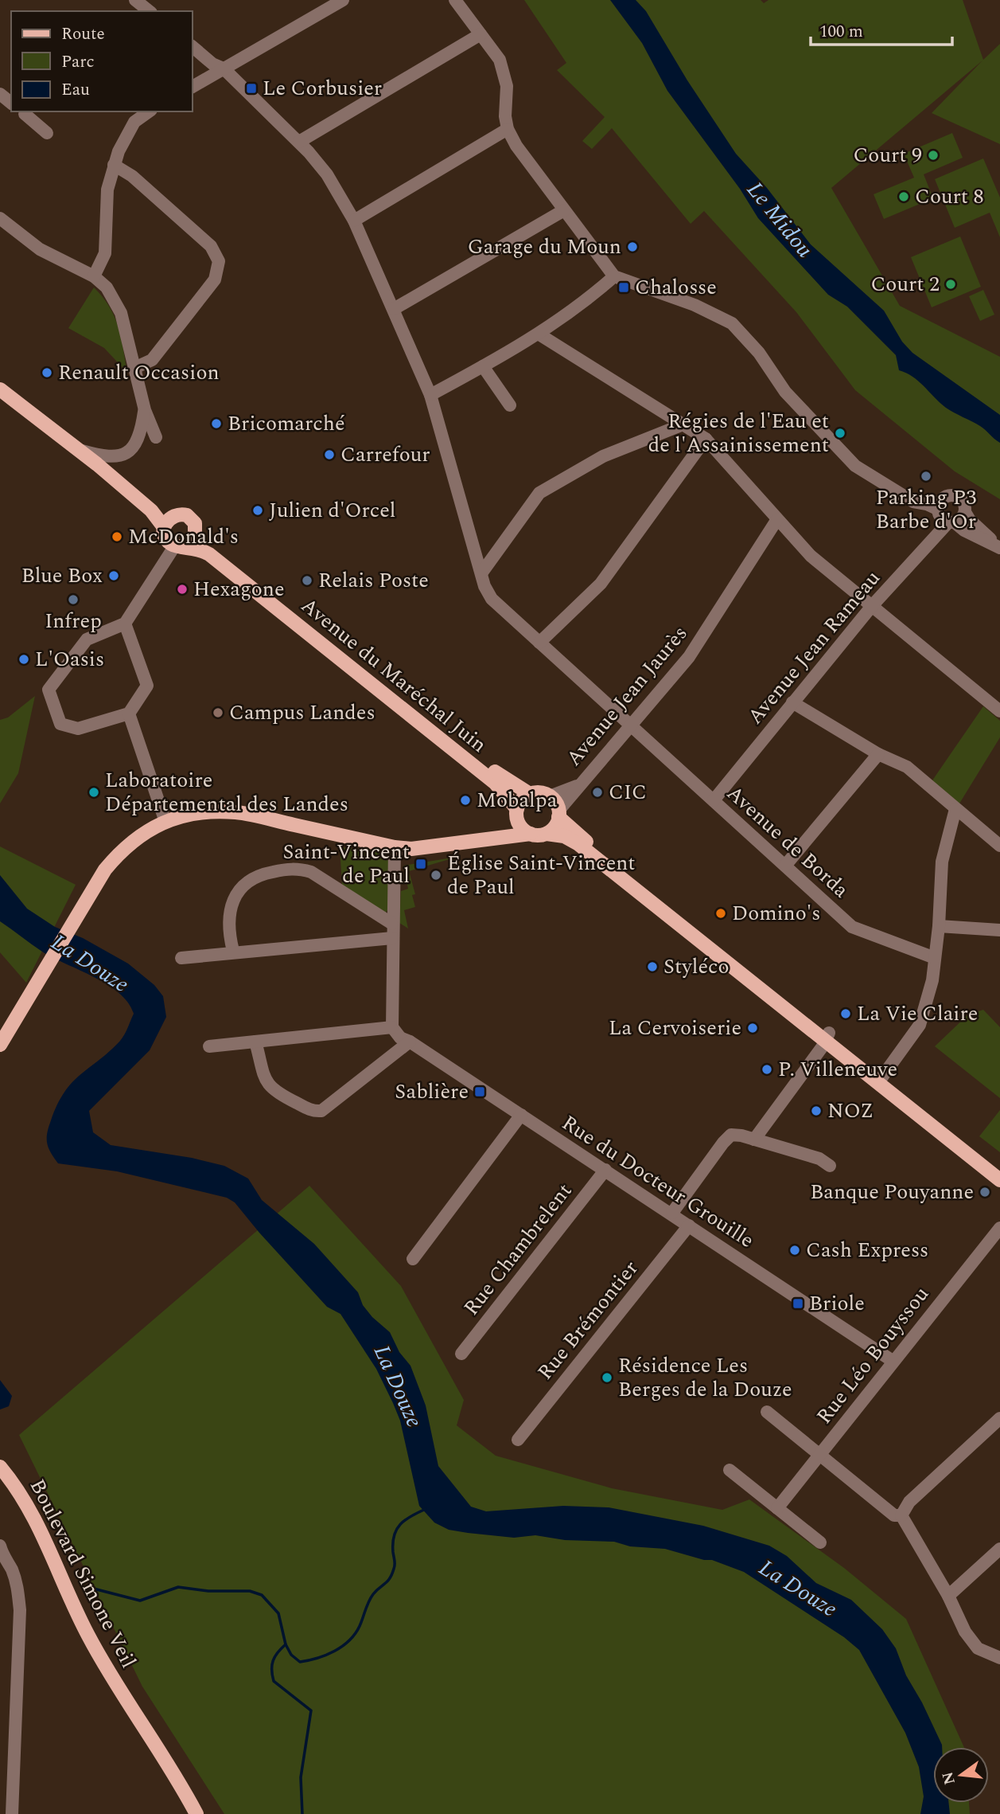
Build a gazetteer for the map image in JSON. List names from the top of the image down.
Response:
{
  "streets": {
    "main road": ["Avenue du Maréchal Juin", "Boulevard Simone Veil"],
    "street": [
      "Avenue Jean Rameau",
      "Avenue Jean Jaurès",
      "Avenue de Borda",
      "Rue du Docteur Grouille",
      "Rue Chambrelent",
      "Rue Brémontier",
      "Rue Léo Bouyssou"
    ]
  },
  "crossings": [
    ["Avenue Jean Rameau", "Avenue de Borda"],
    ["Avenue du Maréchal Juin", "Avenue Jean Jaurès"],
    ["Avenue Jean Jaurès", "Avenue de Borda"],
    ["Rue du Docteur Grouille", "Rue Chambrelent"],
    ["Rue du Docteur Grouille", "Rue Brémontier"],
    ["Rue du Docteur Grouille", "Rue Léo Bouyssou"]
  ],
  "water": ["Le Midou", "La Douze"],
  "places": {
    "transit": [
      "Le Corbusier",
      "Chalosse",
      "Saint-Vincent de Paul",
      "Sablière",
      "Briole"
    ],
    "other": [
      "Court 9",
      "Court 8",
      "Garage du Moun",
      "Court 2",
      "Renault Occasion",
      "Bricomarché",
      "Régies de l'Eau et de l'Assainissement",
      "Carrefour",
      "Parking P3 Barbe d'Or",
      "Julien d'Orcel",
      "McDonald's",
      "Blue Box",
      "Relais Poste",
      "Hexagone",
      "Infrep",
      "L'Oasis",
      "Campus Landes",
      "Laboratoire Départemental des Landes",
      "CIC",
      "Mobalpa",
      "Église Saint-Vincent de Paul",
      "Domino's",
      "Styléco",
      "La Vie Claire",
      "La Cervoiserie",
      "P. Villeneuve",
      "NOZ",
      "Banque Pouyanne",
      "Cash Express",
      "Résidence Les Berges de la Douze"
    ]
  },
  "legend": ["Route", "Parc", "Eau"],
  "scale_bar": "100 m",
  "north": "left"
}
